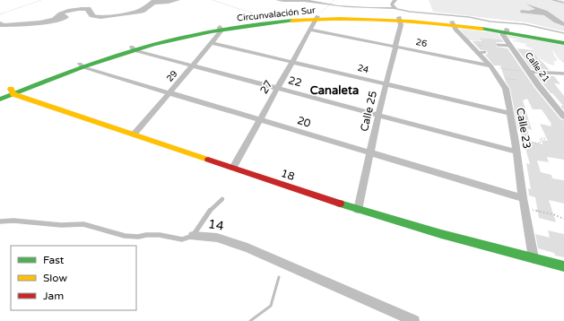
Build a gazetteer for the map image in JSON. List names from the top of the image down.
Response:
{
  "streets": {
    "main road": ["Circunvalación Sur", "18"],
    "street": [
      "26",
      "Calle 21",
      "24",
      "29",
      "22",
      "27",
      "Calle 25",
      "20",
      "Calle 23",
      "14"
    ]
  },
  "crossings": [
    ["Circunvalación Sur", "Calle 21"],
    ["Circunvalación Sur", "29"],
    ["Circunvalación Sur", "22"],
    ["Circunvalación Sur", "27"],
    ["Circunvalación Sur", "Calle 25"],
    ["Circunvalación Sur", "20"],
    ["Circunvalación Sur", "Calle 23"],
    ["Circunvalación Sur", "18"],
    ["26", "27"],
    ["26", "Calle 25"],
    ["26", "Calle 23"],
    ["24", "29"],
    ["24", "27"],
    ["24", "Calle 25"],
    ["24", "Calle 23"],
    ["29", "22"],
    ["29", "20"],
    ["29", "18"],
    ["22", "27"],
    ["22", "Calle 25"],
    ["22", "Calle 23"],
    ["27", "20"],
    ["27", "18"],
    ["Calle 25", "20"],
    ["Calle 25", "18"],
    ["20", "Calle 23"],
    ["Calle 23", "18"]
  ],
  "districts": ["Canaleta"],
  "legend": ["Fast", "Slow", "Jam"]
}
